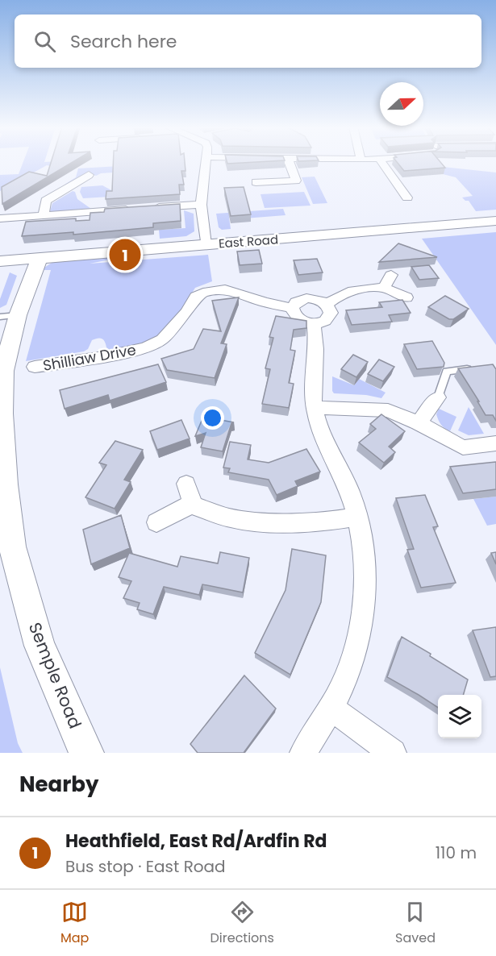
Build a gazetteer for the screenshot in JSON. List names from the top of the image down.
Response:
{
  "streets": {
    "street": ["East Road", "Shilliaw Drive", "Semple Road"]
  },
  "crossings": [
    ["East Road", "Semple Road"]
  ],
  "north": "right",
  "page": {
    "search": "Search here",
    "pins": "1",
    "heading": "Nearby",
    "list": [
      {
        "mark": "1",
        "name": "Heathfield, East Rd/Ardfin Rd",
        "note": "Bus stop · East Road",
        "value": "110 m"
      }
    ],
    "nav": ["Map", "Directions", "Saved"]
  }
}
